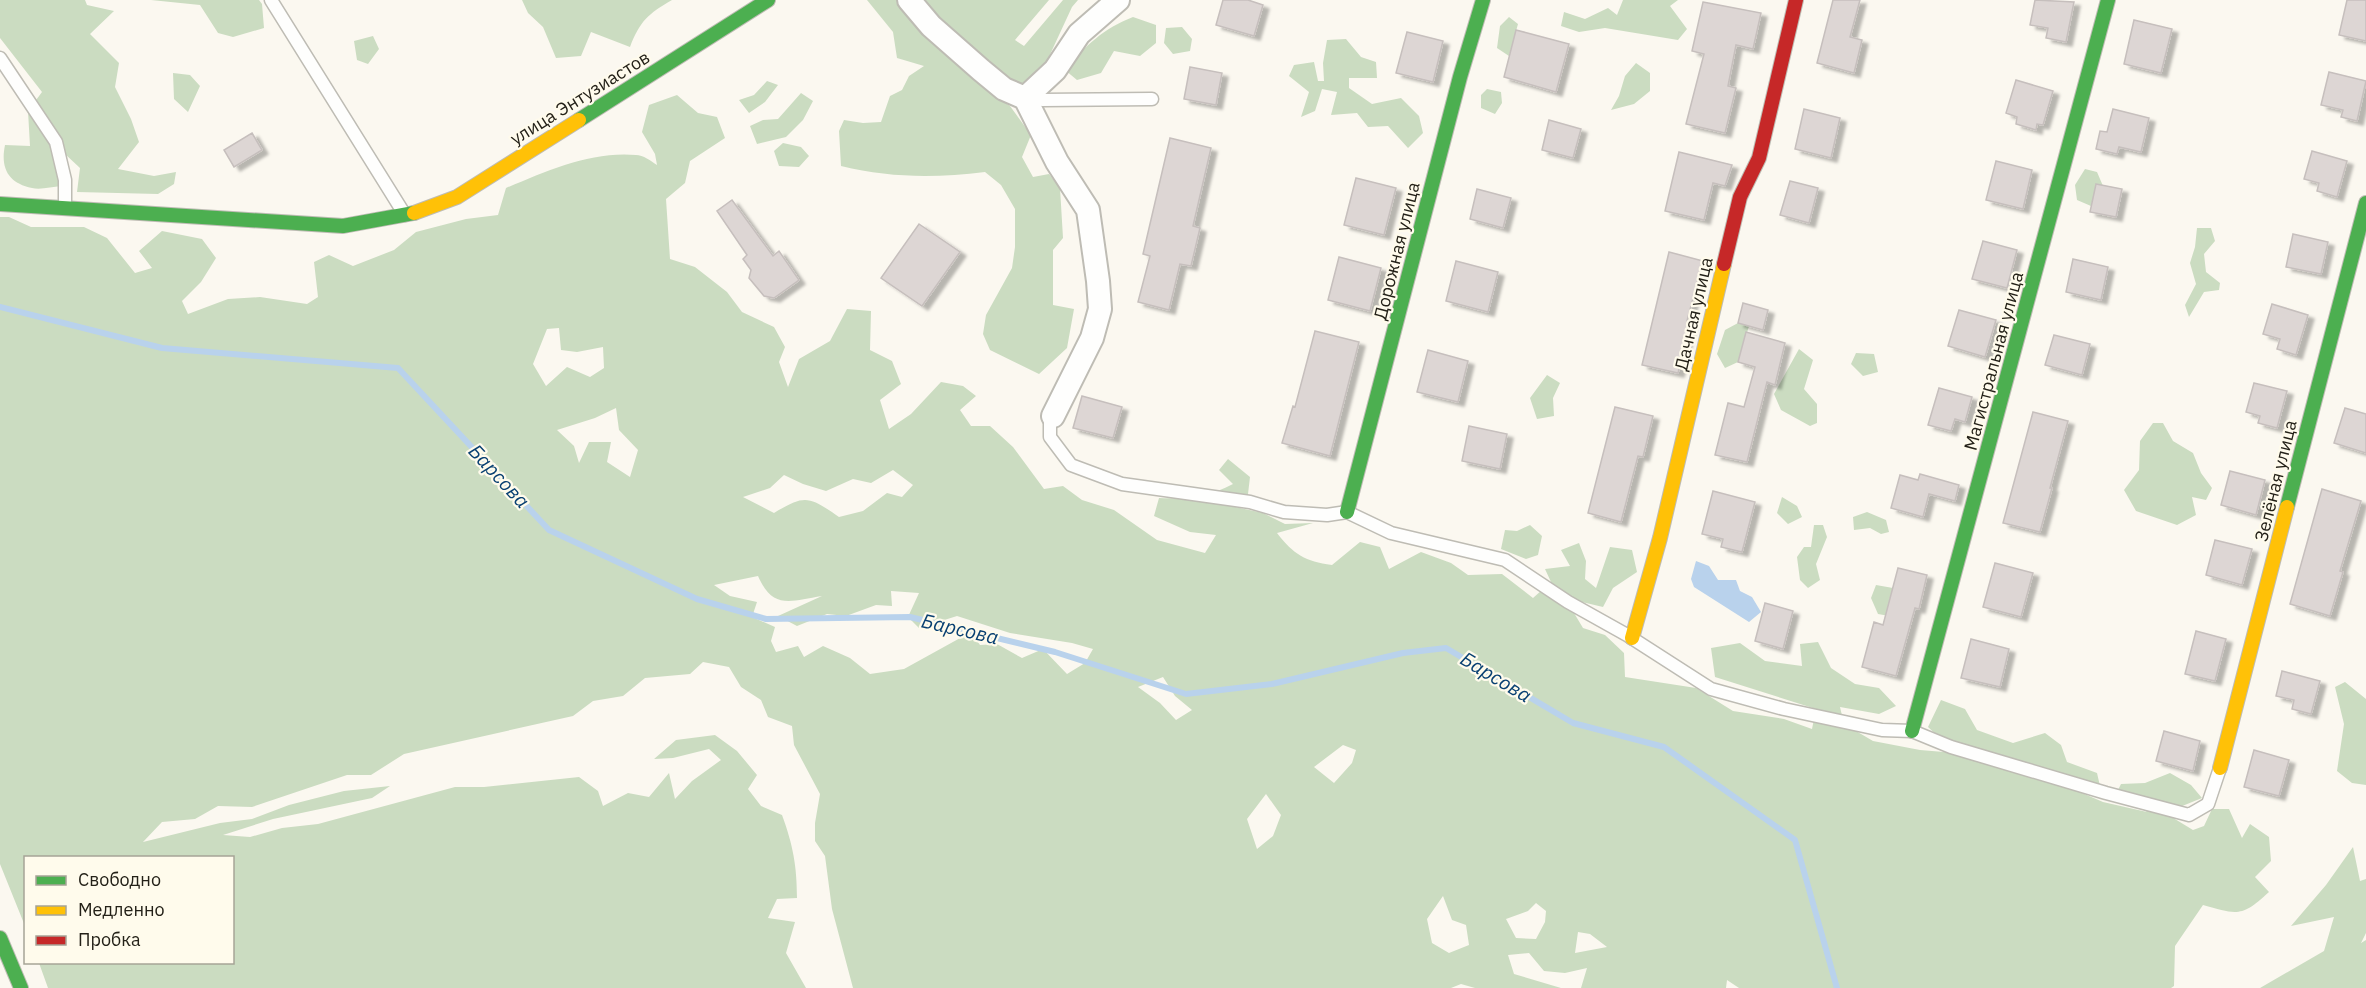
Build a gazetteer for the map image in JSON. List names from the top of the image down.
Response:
{
  "streets": {
    "street": [
      "улица Энтузиастов",
      "Дорожная улица",
      "Дачная улица",
      "Магистральная улица",
      "Зелёная улица"
    ]
  },
  "water": ["Барсова"],
  "legend": ["Свободно", "Медленно", "Пробка"]
}
